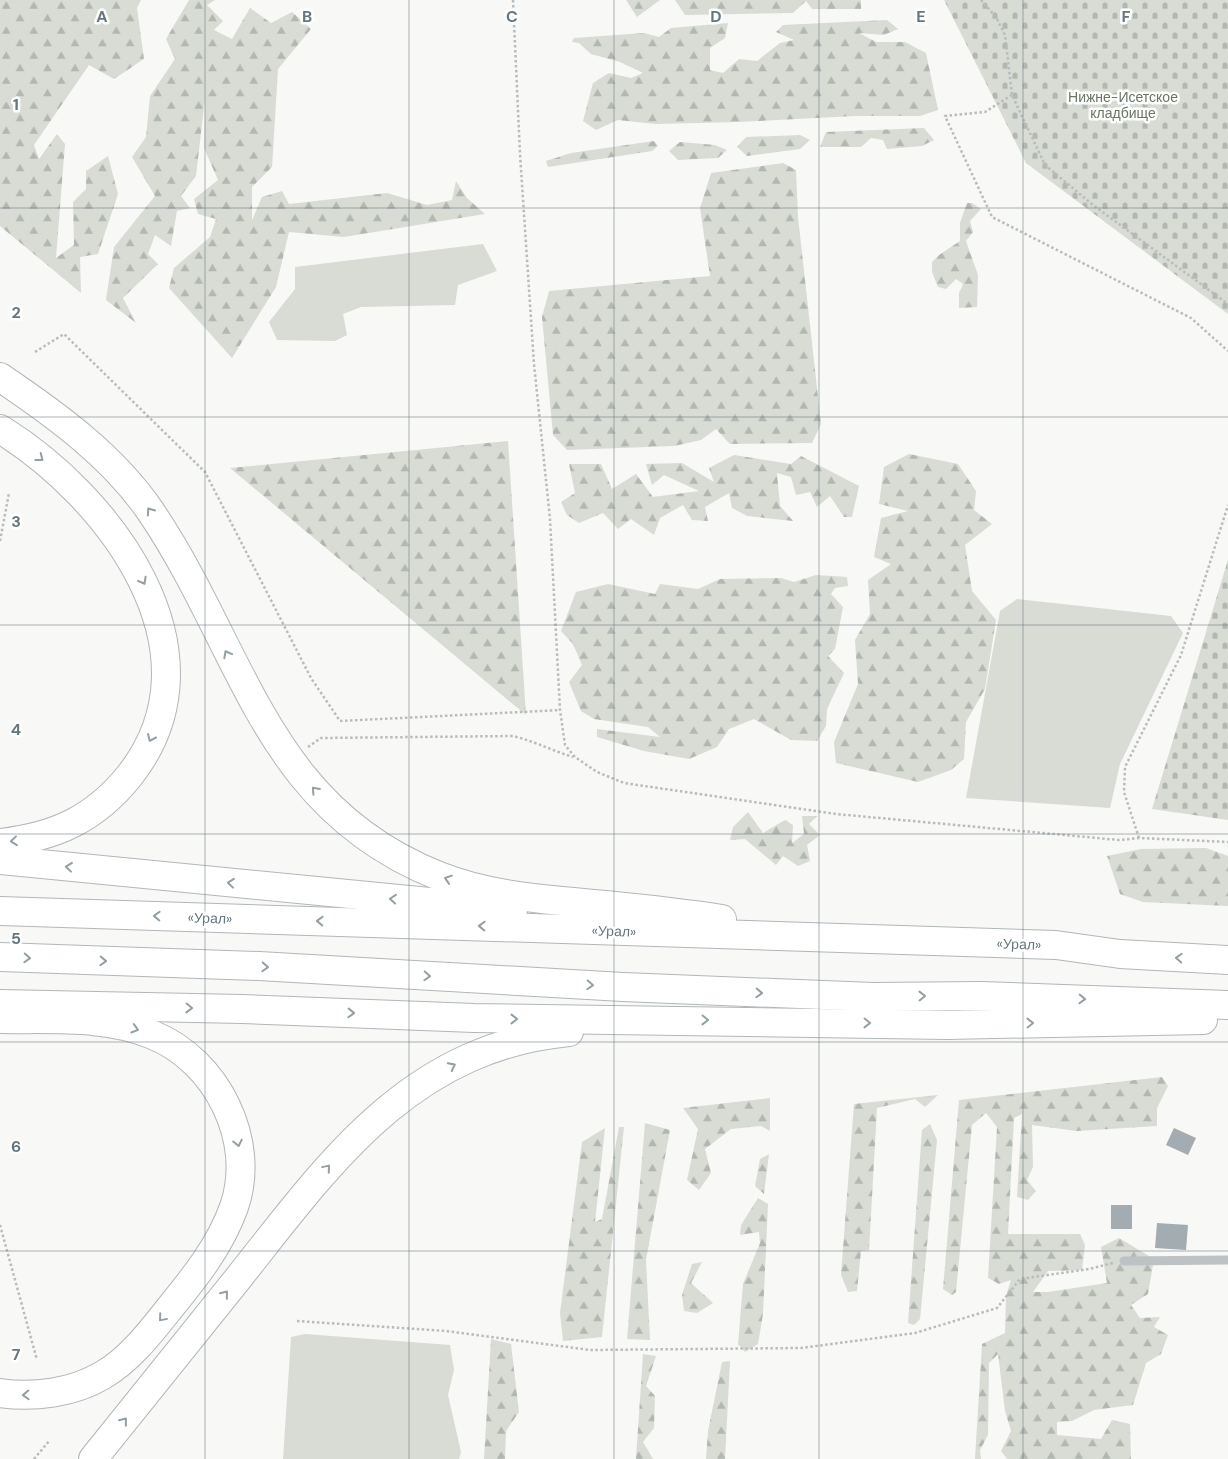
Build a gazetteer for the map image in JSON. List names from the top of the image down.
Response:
{
  "streets": {
    "main road": ["«Урал»"]
  },
  "parks": ["Нижне-Исетское кладбище"],
  "grid": {
    "columns": [
      "A",
      "B",
      "C",
      "D",
      "E",
      "F"
    ],
    "rows": [
      "1",
      "2",
      "3",
      "4",
      "5",
      "6",
      "7"
    ]
  }
}
